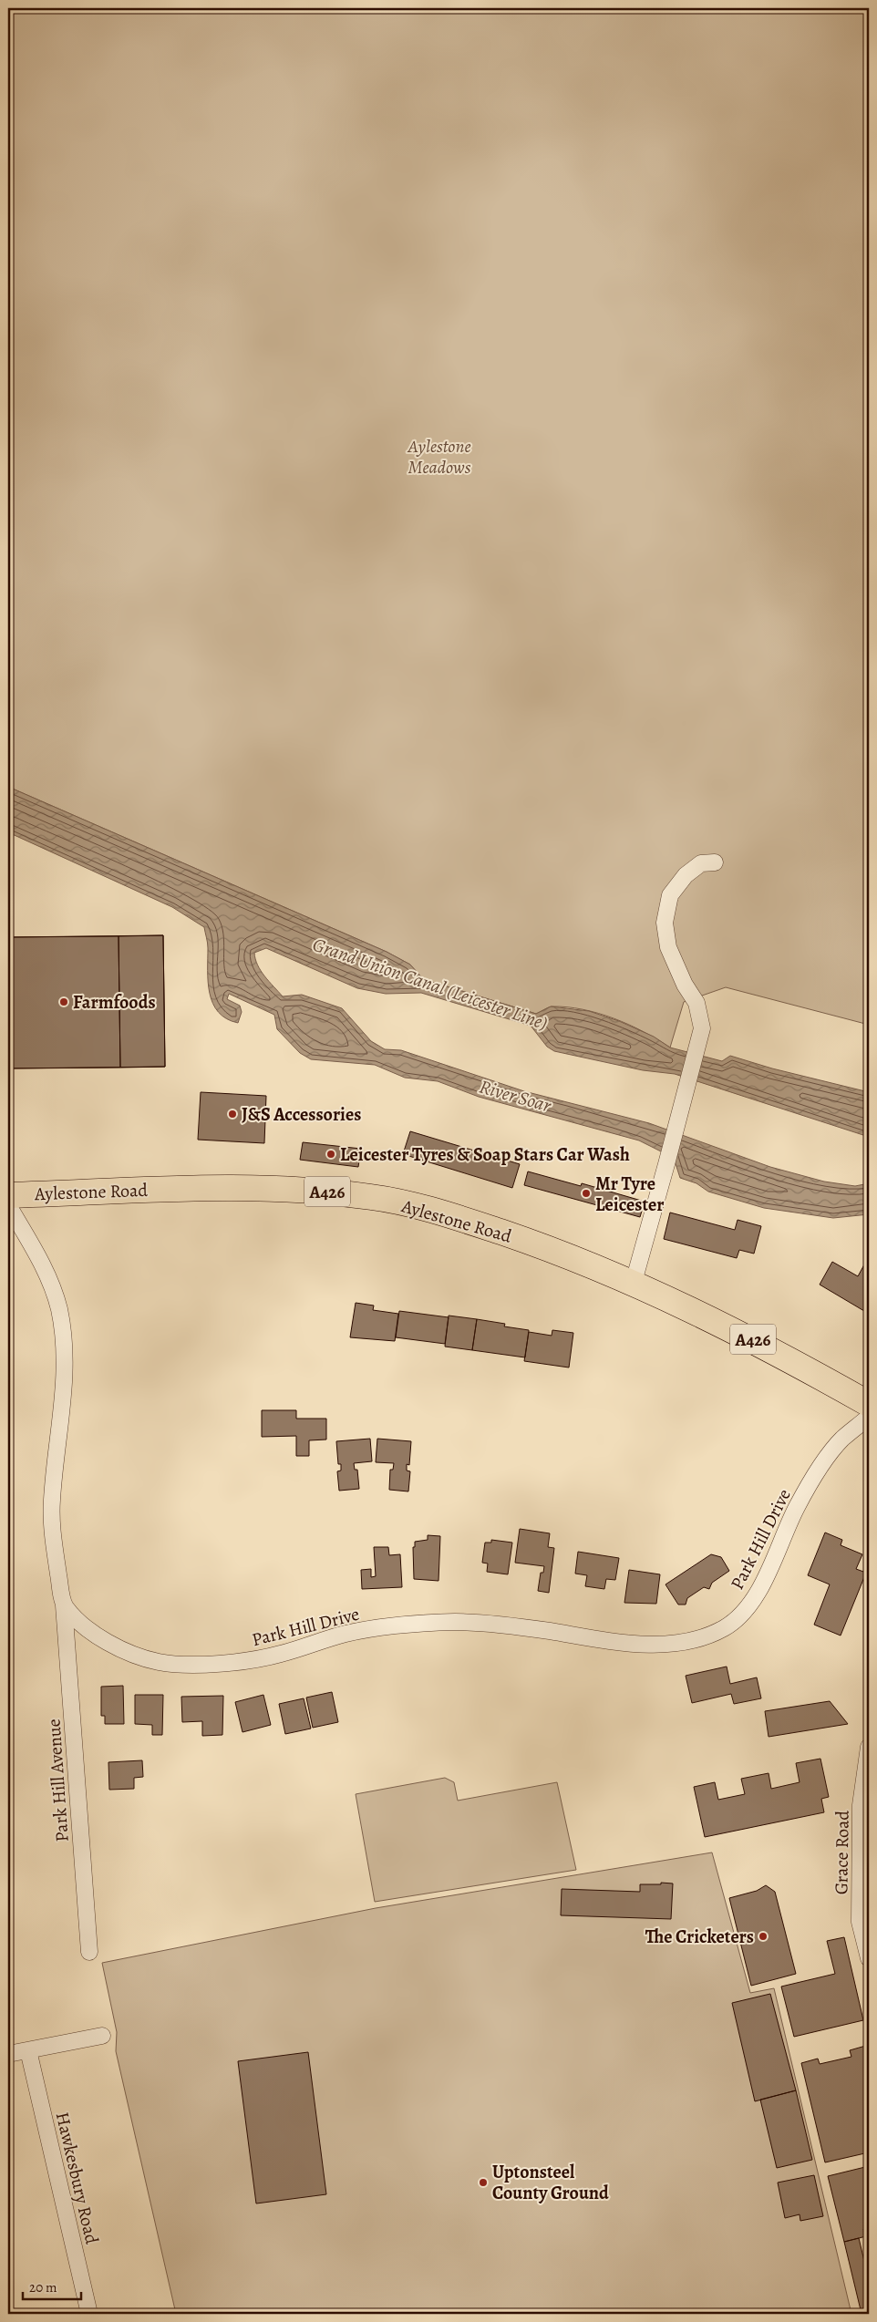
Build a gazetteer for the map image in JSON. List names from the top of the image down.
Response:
{
  "streets": {
    "main road": ["Aylestone Road", "A426"],
    "street": [
      "Park Hill Drive",
      "Park Hill Avenue",
      "Grace Road",
      "Hawkesbury Road"
    ]
  },
  "crossings": [
    ["Park Hill Drive", "Park Hill Avenue"]
  ],
  "water": ["Grand Union Canal (Leicester Line)", "River Soar"],
  "parks": ["Aylestone Meadows"],
  "places": [
    "Farmfoods",
    "J&S Accessories",
    "Leicester Tyres & Soap Stars Car Wash",
    "Mr Tyre Leicester",
    "The Cricketers",
    "Uptonsteel County Ground"
  ],
  "scale_bar": "20 m"
}
